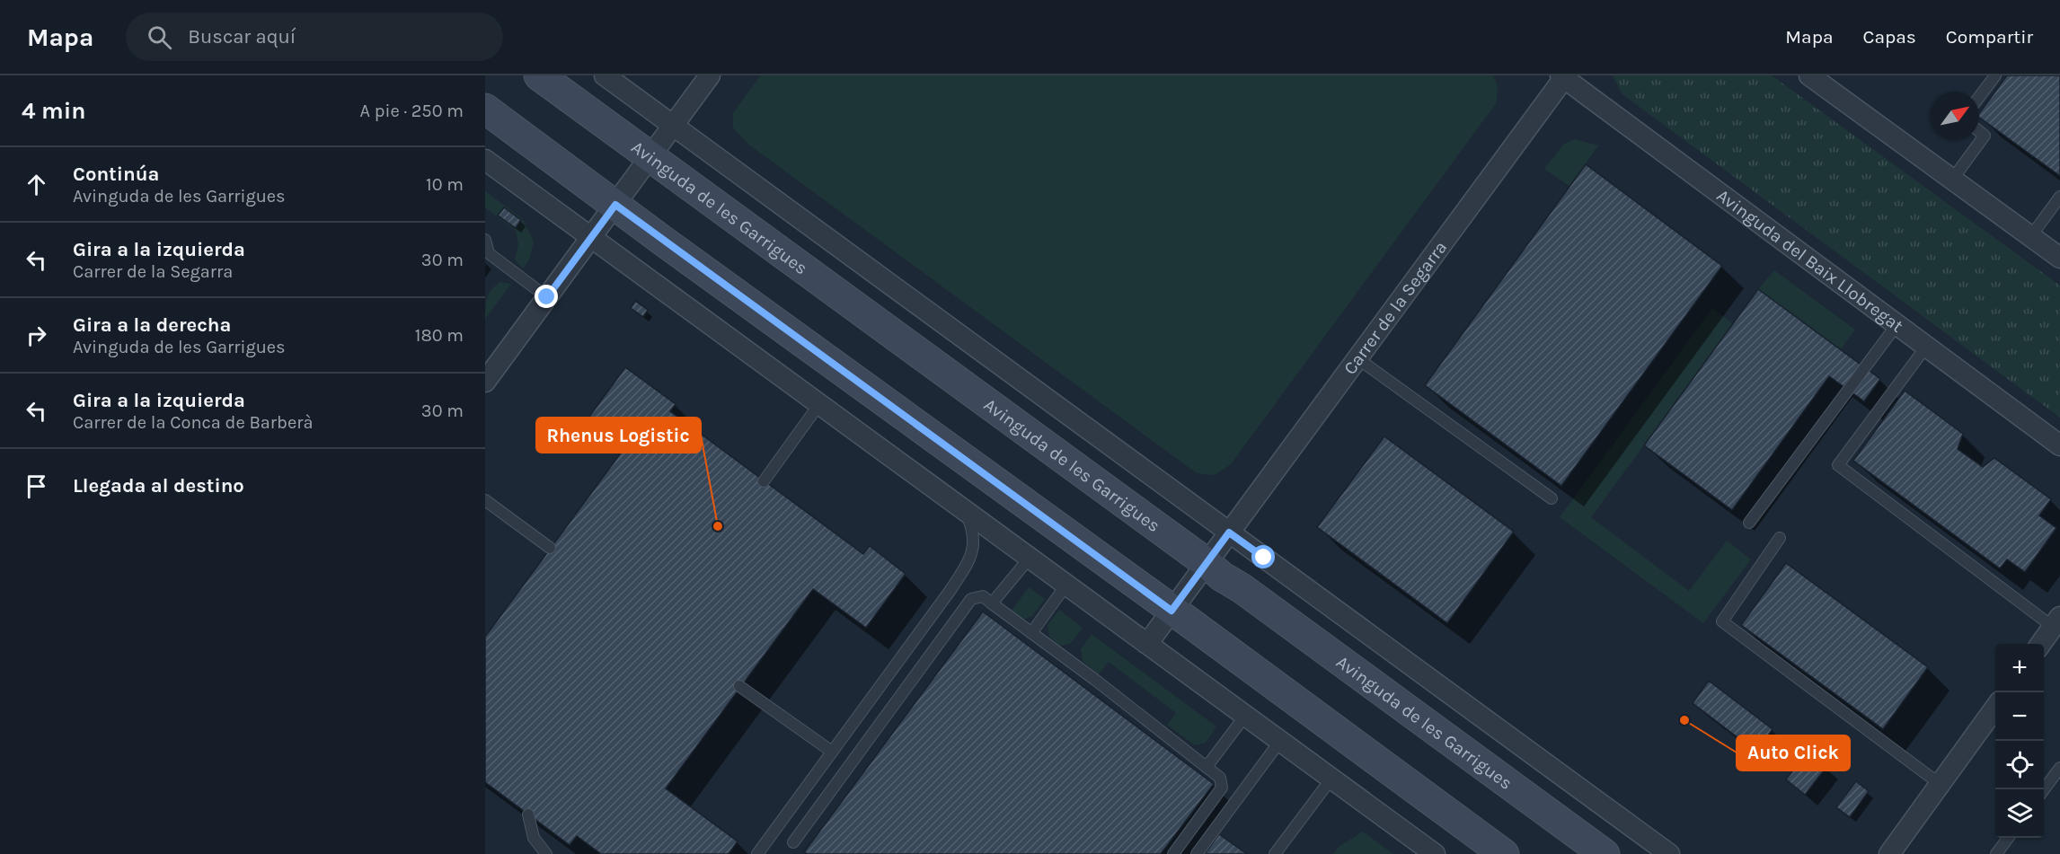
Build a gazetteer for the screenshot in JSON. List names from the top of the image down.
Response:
{
  "streets": {
    "street": ["Avinguda de les Garrigues", "Avinguda del Baix Llobregat", "Carrer de la Segarra"]
  },
  "crossings": [
    ["Avinguda de les Garrigues", "Carrer de la Segarra"],
    ["Avinguda del Baix Llobregat", "Carrer de la Segarra"]
  ],
  "places": ["Rhenus Logistic", "Auto Click"],
  "north": "top right",
  "page": {
    "header": "Mapa",
    "search": "Buscar aquí",
    "nav": ["Mapa", "Capas", "Compartir"],
    "heading": ["4 min", "A pie · 250 m"],
    "list": [
      ["Continúa", "Avinguda de les Garrigues", "10 m"],
      ["Gira a la izquierda", "Carrer de la Segarra", "30 m"],
      ["Gira a la derecha", "Avinguda de les Garrigues", "180 m"],
      ["Gira a la izquierda", "Carrer de la Conca de Barberà", "30 m"],
      "Llegada al destino"
    ],
    "map_buttons": ["+", "−"]
  }
}
